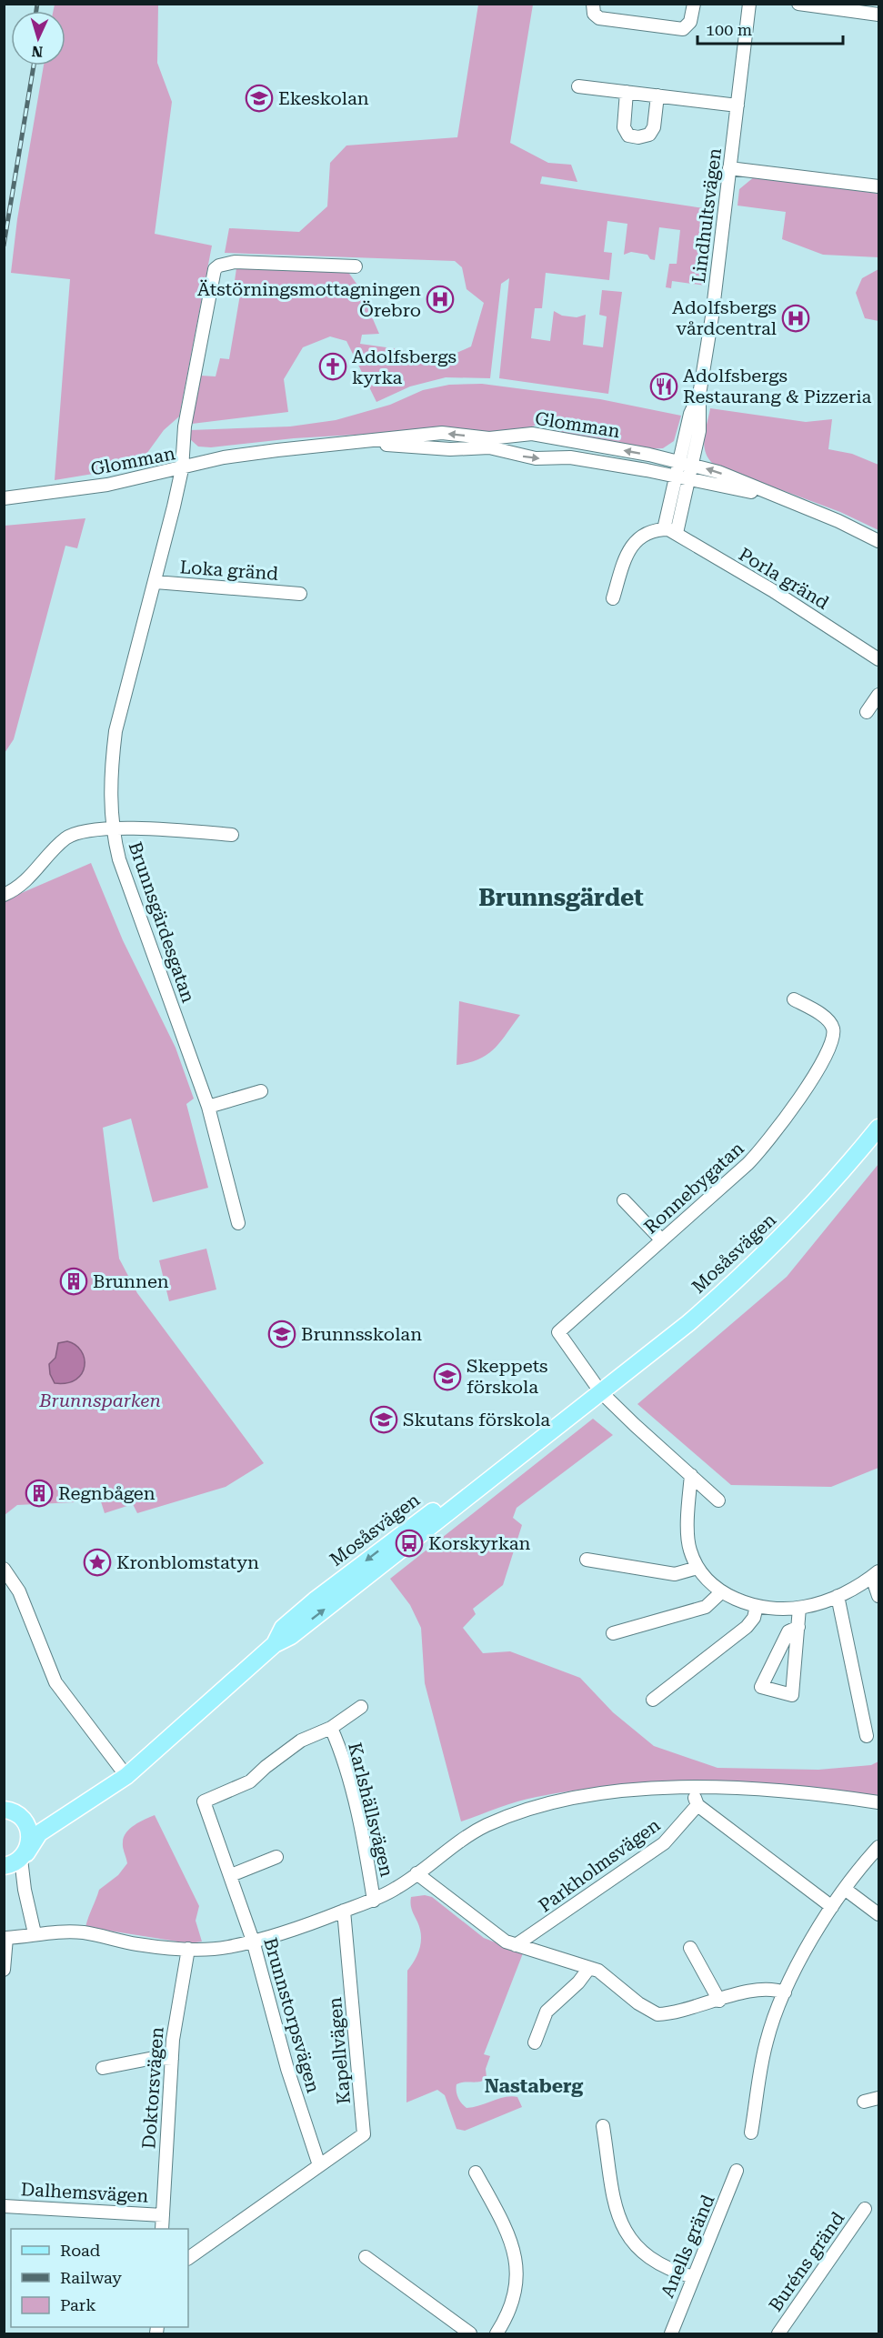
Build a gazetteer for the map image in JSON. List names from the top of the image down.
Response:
{
  "streets": {
    "main road": ["Mosåsvägen"],
    "street": [
      "Lindhultsvägen",
      "Glomman",
      "Loka gränd",
      "Porla gränd",
      "Brunnsgärdesgatan",
      "Ronnebygatan",
      "Karlshällsvägen",
      "Parkholmsvägen",
      "Brunnstorpsvägen",
      "Kapellvägen",
      "Doktorsvägen",
      "Dalhemsvägen",
      "Anells gränd",
      "Buréns gränd"
    ]
  },
  "crossings": [
    ["Lindhultsvägen", "Glomman"],
    ["Lindhultsvägen", "Porla gränd"],
    ["Glomman", "Brunnsgärdesgatan"],
    ["Loka gränd", "Brunnsgärdesgatan"],
    ["Ronnebygatan", "Mosåsvägen"],
    ["Karlshällsvägen", "Brunnstorpsvägen"],
    ["Brunnstorpsvägen", "Kapellvägen"],
    ["Doktorsvägen", "Dalhemsvägen"]
  ],
  "districts": ["Brunnsgärdet", "Nastaberg"],
  "parks": ["Brunnsparken"],
  "places": {
    "school or university": [
      "Ekeskolan",
      "Brunnsskolan",
      "Skeppets förskola",
      "Skutans förskola"
    ],
    "hospital": ["Ätstörningsmottagningen Örebro", "Adolfsbergs vårdcentral"],
    "church": ["Adolfsbergs kyrka"],
    "restaurant": ["Adolfsbergs Restaurang & Pizzeria"],
    "building": ["Brunnen", "Regnbågen"],
    "bus stop": ["Korskyrkan"],
    "place": ["Kronblomstatyn"]
  },
  "legend": ["Road", "Railway", "Park"],
  "scale_bar": "100 m",
  "north": "bottom"
}
